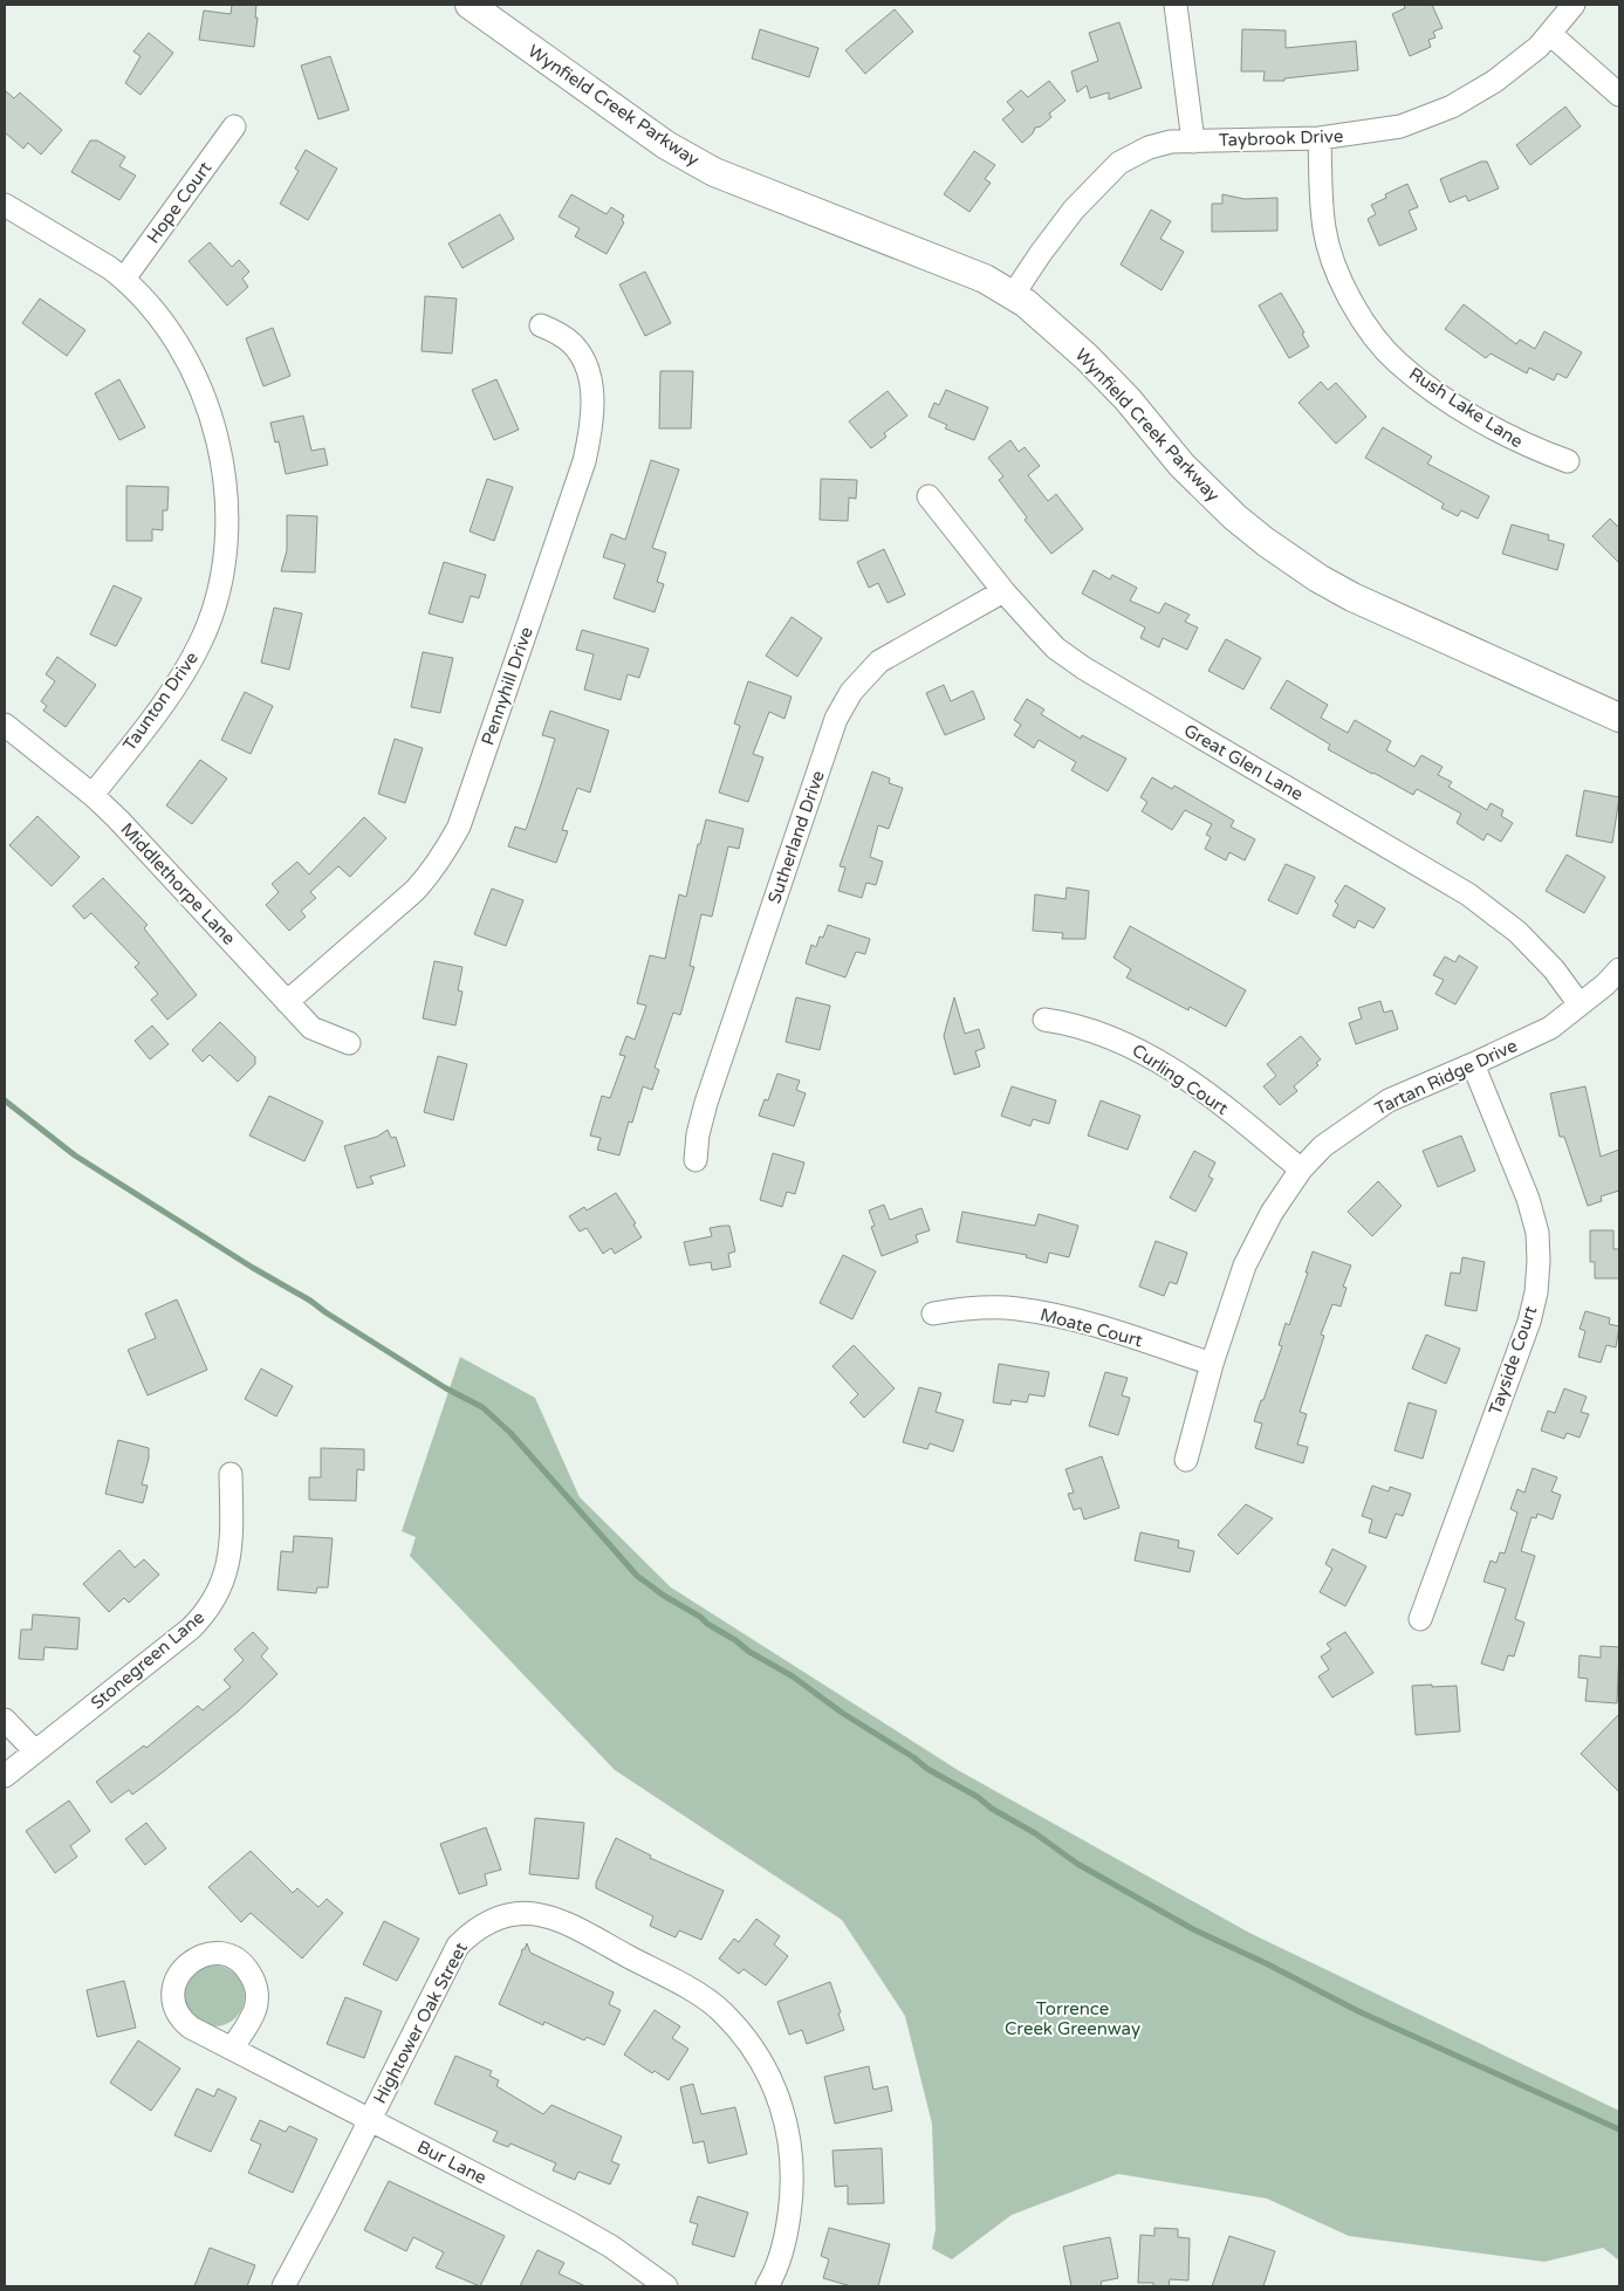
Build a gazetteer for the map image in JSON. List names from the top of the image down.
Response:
{
  "streets": {
    "street": [
      "Wynfield Creek Parkway",
      "Taybrook Drive",
      "Hope Court",
      "Rush Lake Lane",
      "Pennyhill Drive",
      "Taunton Drive",
      "Great Glen Lane",
      "Sutherland Drive",
      "Middlethorpe Lane",
      "Tartan Ridge Drive",
      "Curling Court",
      "Moate Court",
      "Tayside Court",
      "Stonegreen Lane",
      "Hightower Oak Street",
      "Bur Lane"
    ]
  },
  "crossings": [
    ["Wynfield Creek Parkway", "Taybrook Drive"],
    ["Taybrook Drive", "Rush Lake Lane"],
    ["Hope Court", "Taunton Drive"],
    ["Pennyhill Drive", "Middlethorpe Lane"],
    ["Taunton Drive", "Middlethorpe Lane"],
    ["Great Glen Lane", "Sutherland Drive"],
    ["Great Glen Lane", "Tartan Ridge Drive"],
    ["Tartan Ridge Drive", "Curling Court"],
    ["Tartan Ridge Drive", "Moate Court"],
    ["Tartan Ridge Drive", "Tayside Court"],
    ["Hightower Oak Street", "Bur Lane"]
  ],
  "parks": ["Torrence Creek Greenway"]
}
